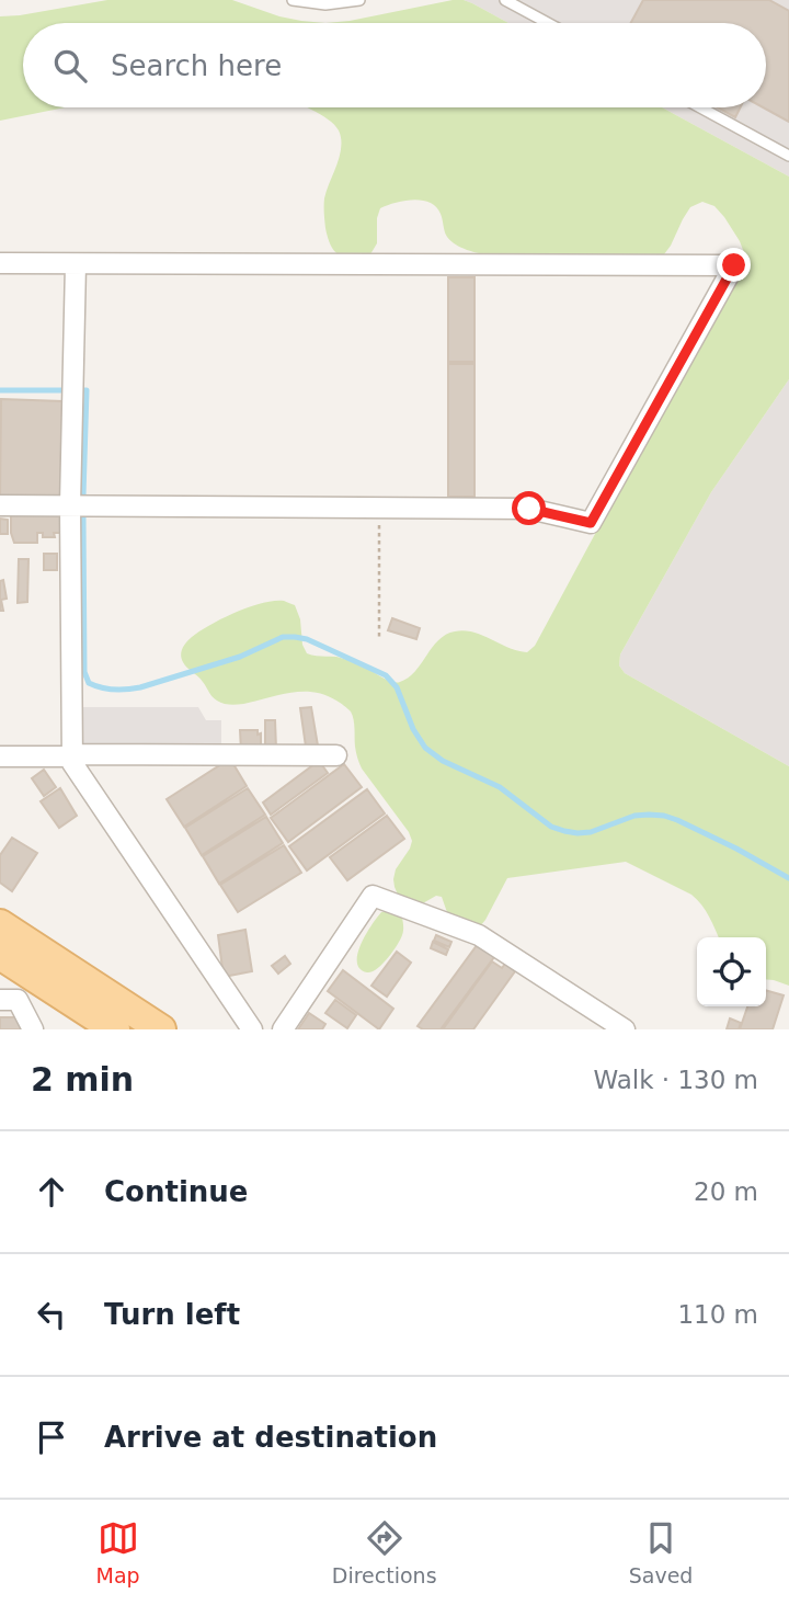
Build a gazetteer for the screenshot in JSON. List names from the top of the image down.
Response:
{
  "page": {
    "search": "Search here",
    "heading": ["2 min", "Walk · 130 m"],
    "list": [
      ["Continue", "20 m"],
      ["Turn left", "110 m"],
      "Arrive at destination"
    ],
    "nav": ["Map", "Directions", "Saved"]
  }
}
